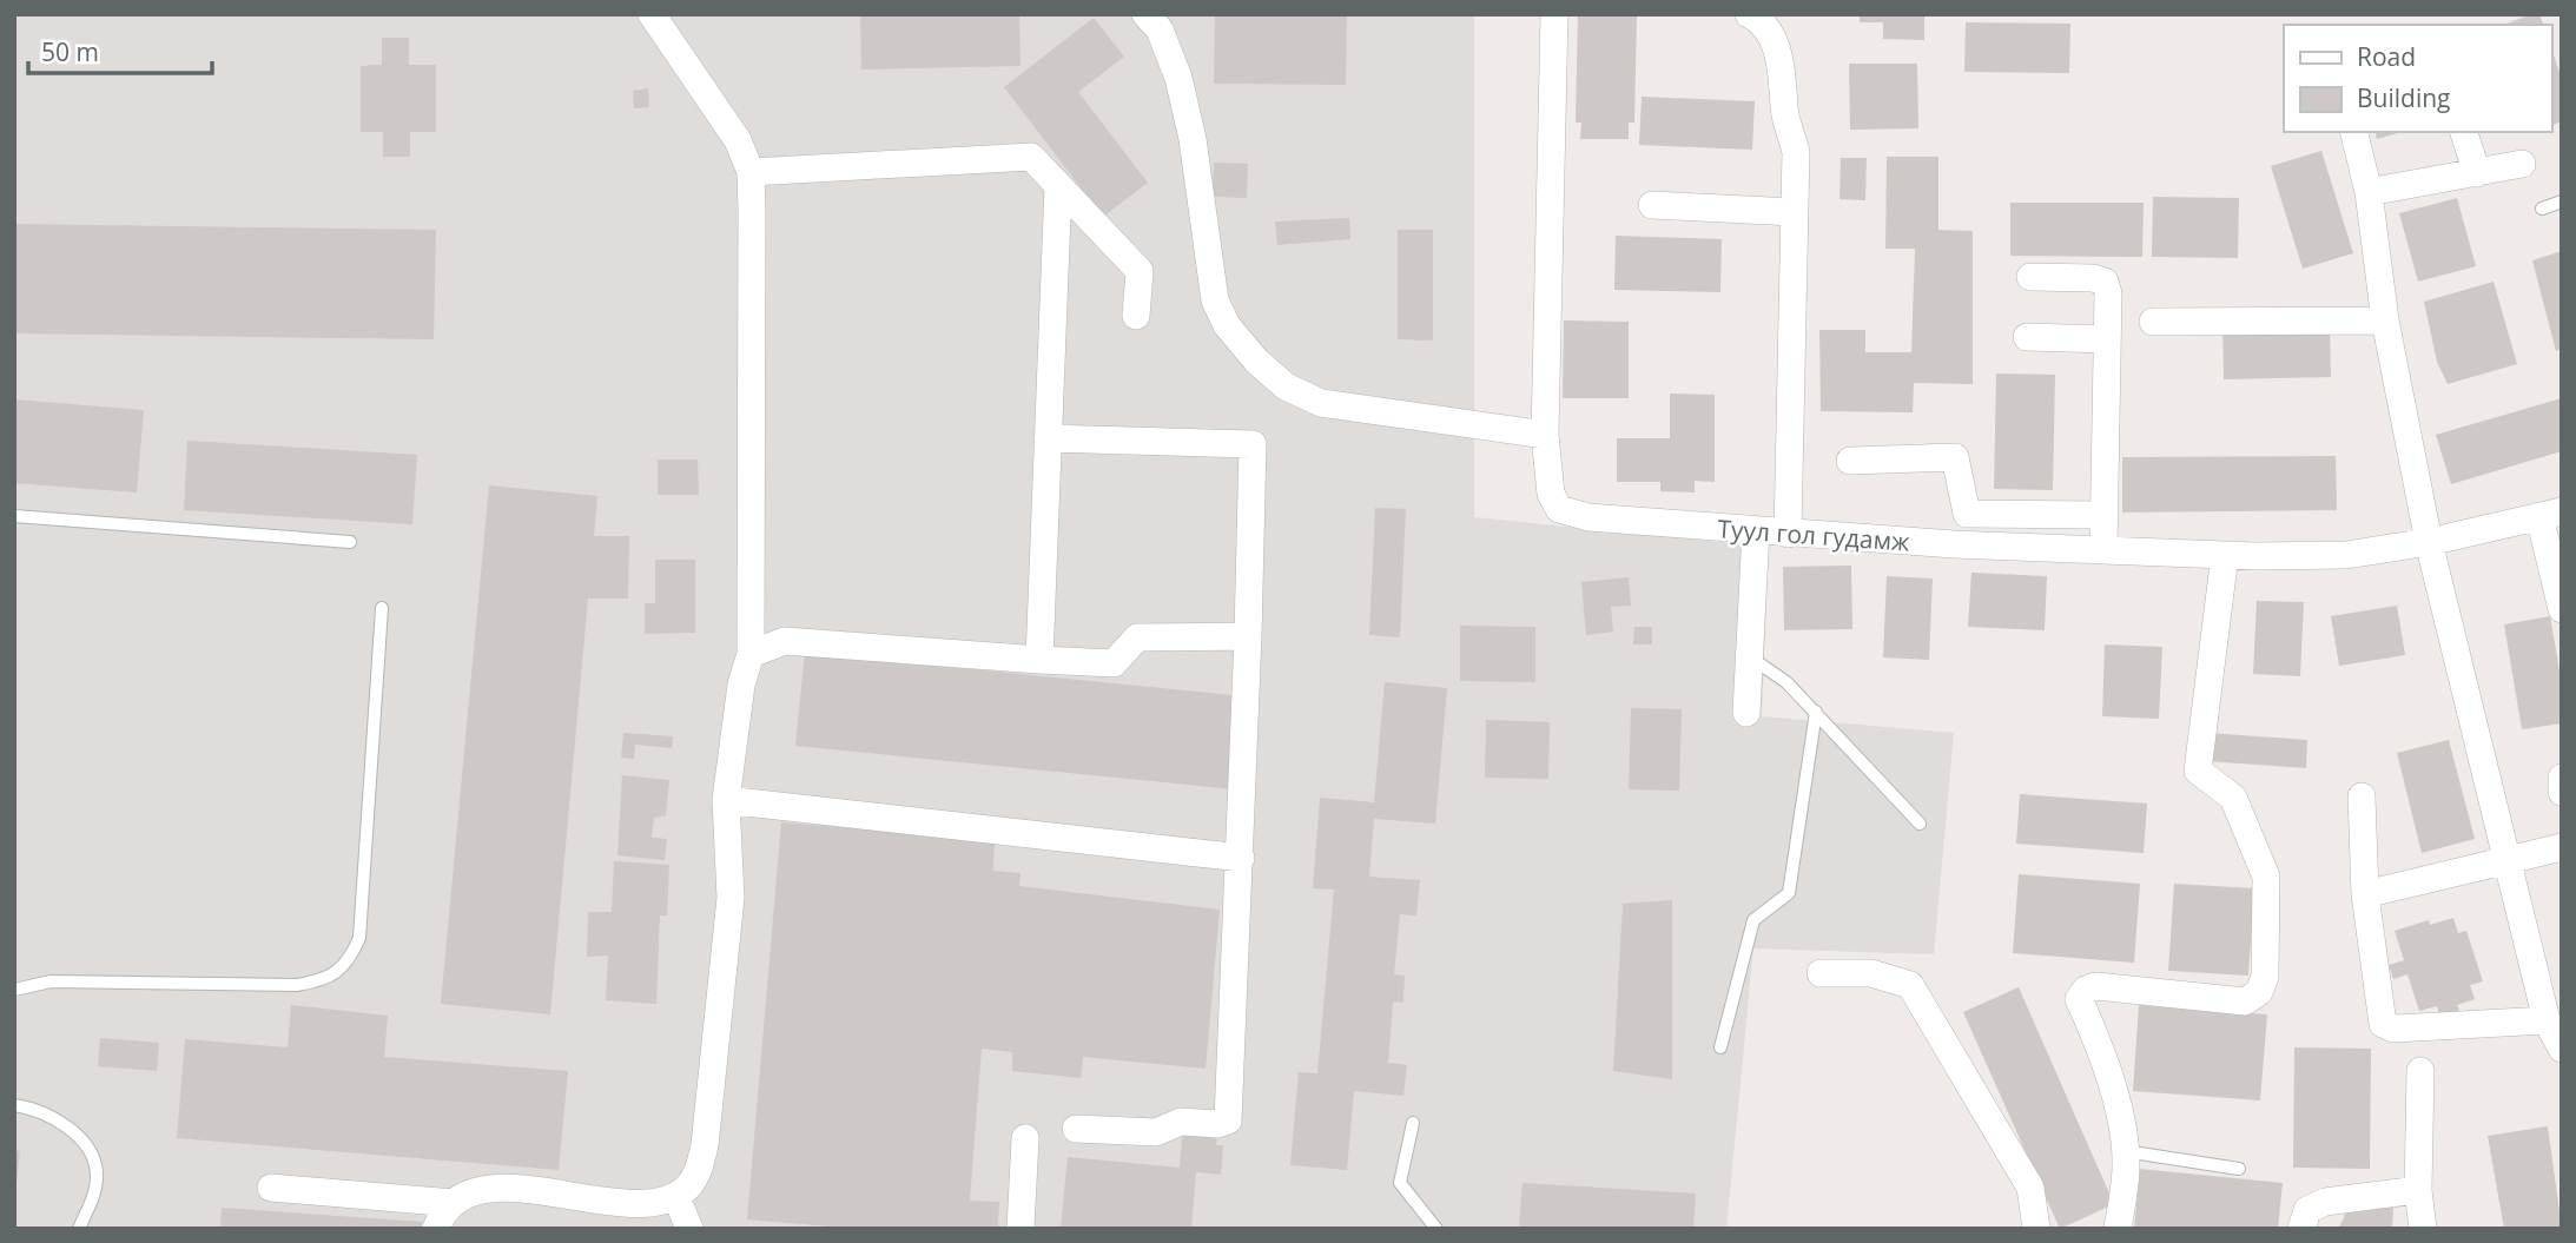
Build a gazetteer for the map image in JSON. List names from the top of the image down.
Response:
{
  "streets": {
    "street": ["Туул гол гудамж"]
  },
  "legend": ["Road", "Building"],
  "scale_bar": "50 m"
}
